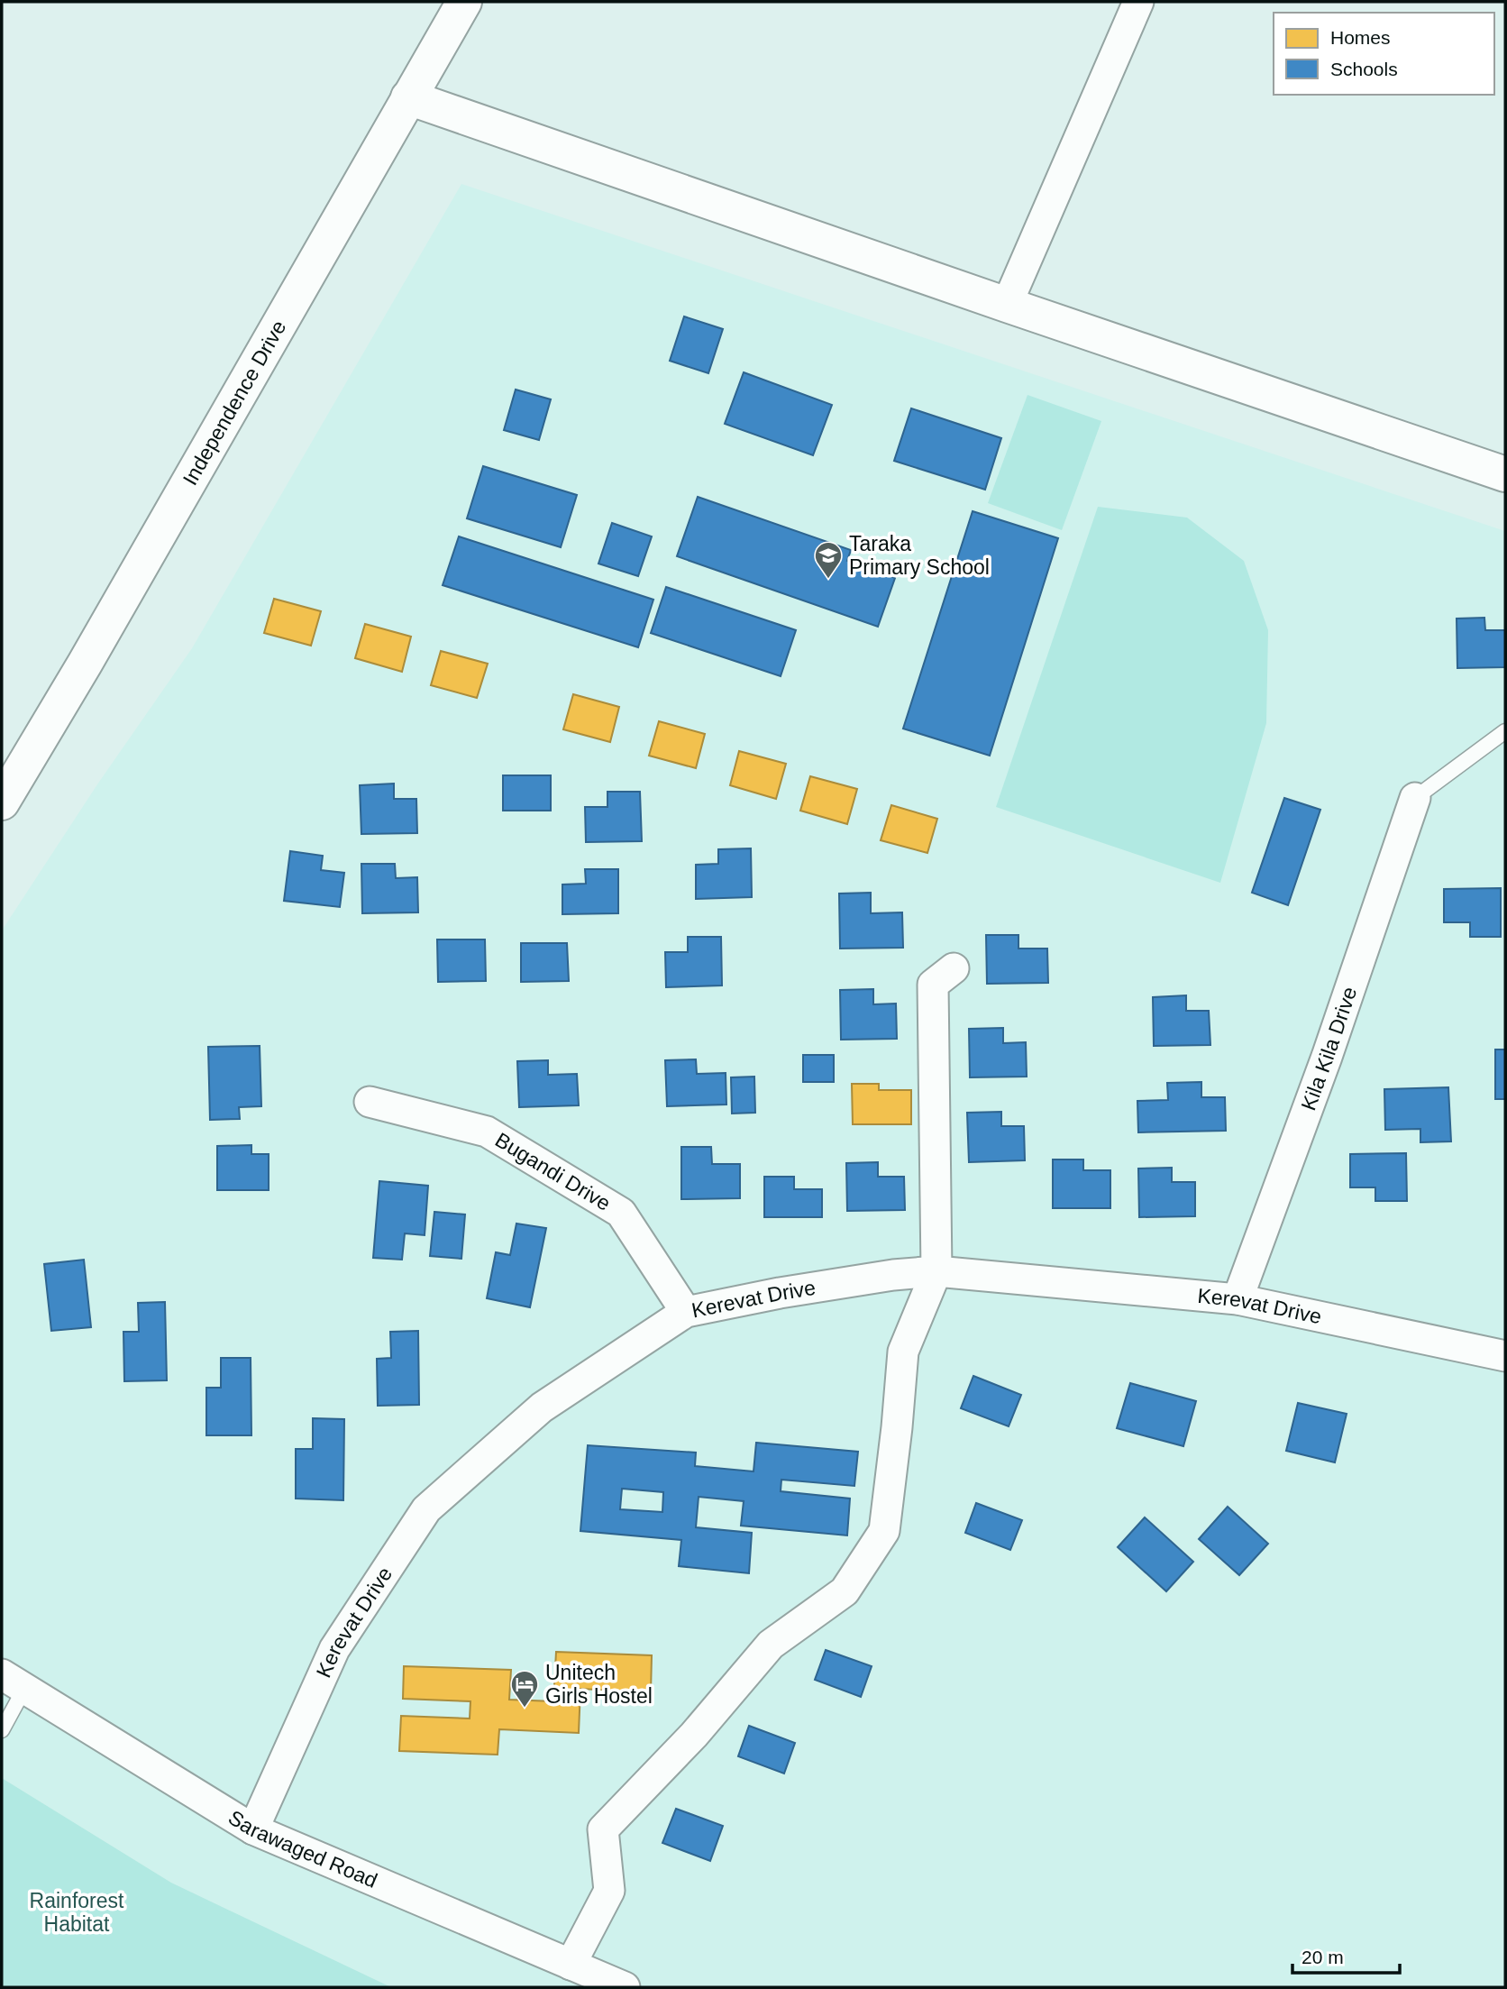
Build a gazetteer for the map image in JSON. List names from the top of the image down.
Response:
{
  "streets": {
    "main road": ["Independence Drive"],
    "street": [
      "Kila Kila Drive",
      "Bugandi Drive",
      "Kerevat Drive",
      "Sarawaged Road"
    ]
  },
  "crossings": [
    ["Kila Kila Drive", "Kerevat Drive"],
    ["Bugandi Drive", "Kerevat Drive"],
    ["Kerevat Drive", "Sarawaged Road"]
  ],
  "parks": ["Rainforest Habitat"],
  "places": {
    "school or university": ["Taraka Primary School"],
    "hotel": ["Unitech Girls Hostel"]
  },
  "legend": ["Homes", "Schools"],
  "scale_bar": "20 m"
}
